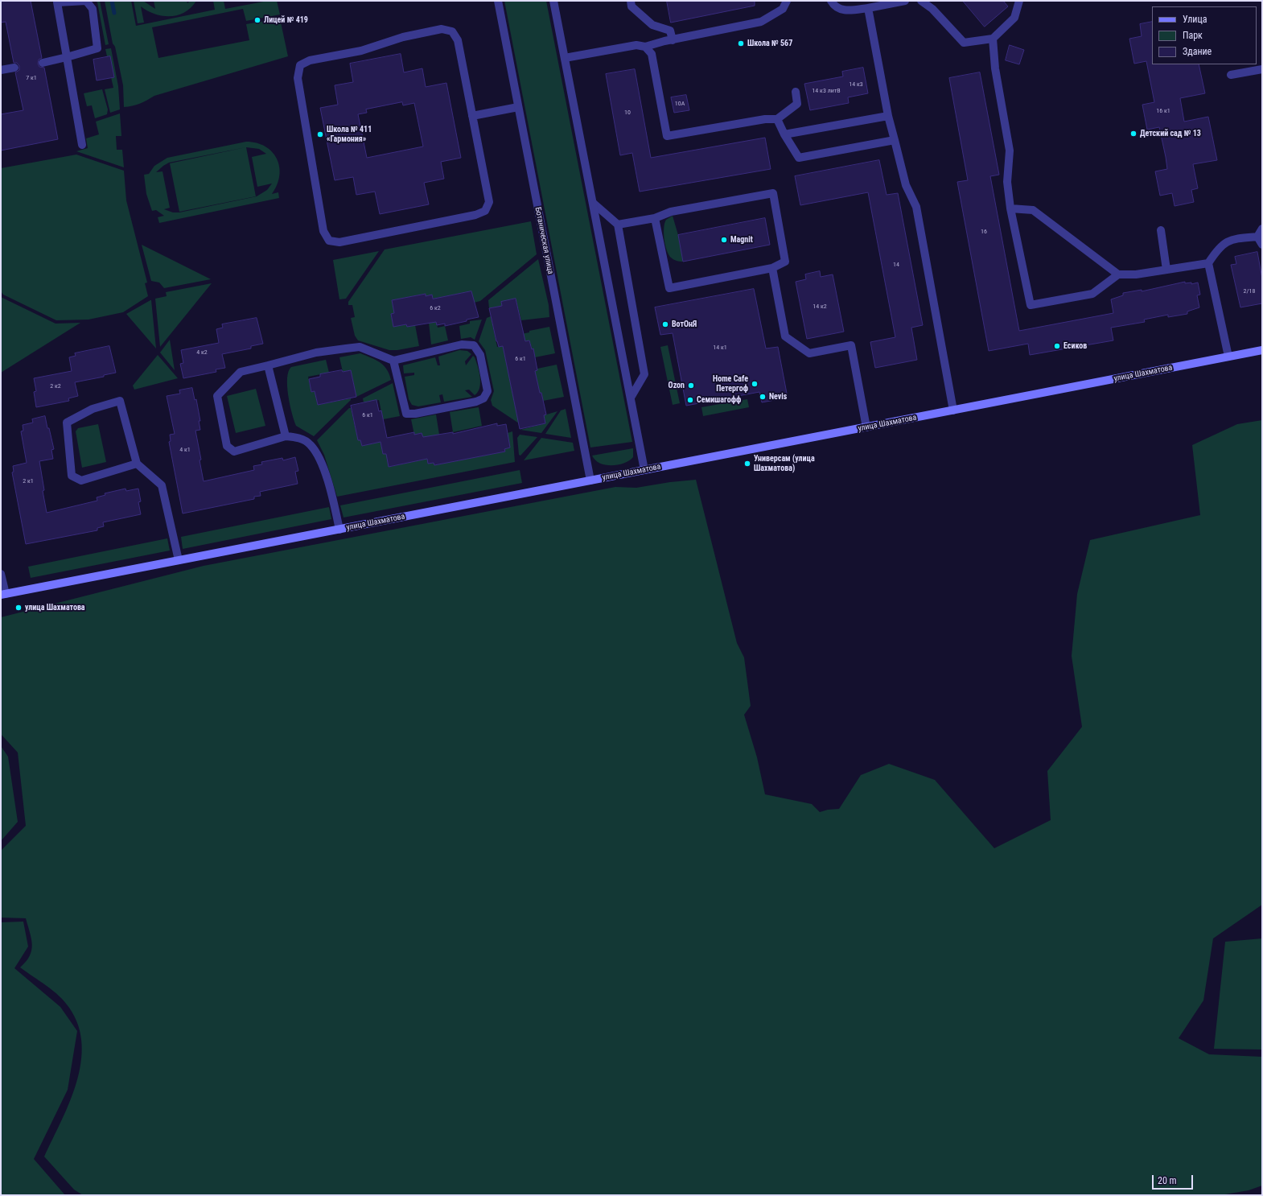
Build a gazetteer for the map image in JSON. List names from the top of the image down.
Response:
{
  "streets": {
    "street": ["Ботаническая улица", "улица Шахматова"]
  },
  "crossings": [
    ["Ботаническая улица", "улица Шахматова"]
  ],
  "places": [
    "Лицей № 419",
    "Школа № 567",
    "Детский сад № 13",
    "Школа № 411 «Гармония»",
    "Magnit",
    "ВотОнЯ",
    "Есиков",
    "Home Cafe Петергоф",
    "Ozon",
    "Nevis",
    "Семишагофф",
    "Универсам (улица Шахматова)",
    "улица Шахматова"
  ],
  "house_numbers": [
    "7 к1",
    "14 к3",
    "14 к3 литВ",
    "10А",
    "16 к1",
    "10",
    "16",
    "14",
    "2/18",
    "14 к2",
    "6 к2",
    "14 к1",
    "4 к2",
    "6 к1",
    "2 к2",
    "6 к1",
    "4 к1",
    "2 к1"
  ],
  "legend": ["Улица", "Парк", "Здание"],
  "scale_bar": "20 m"
}
